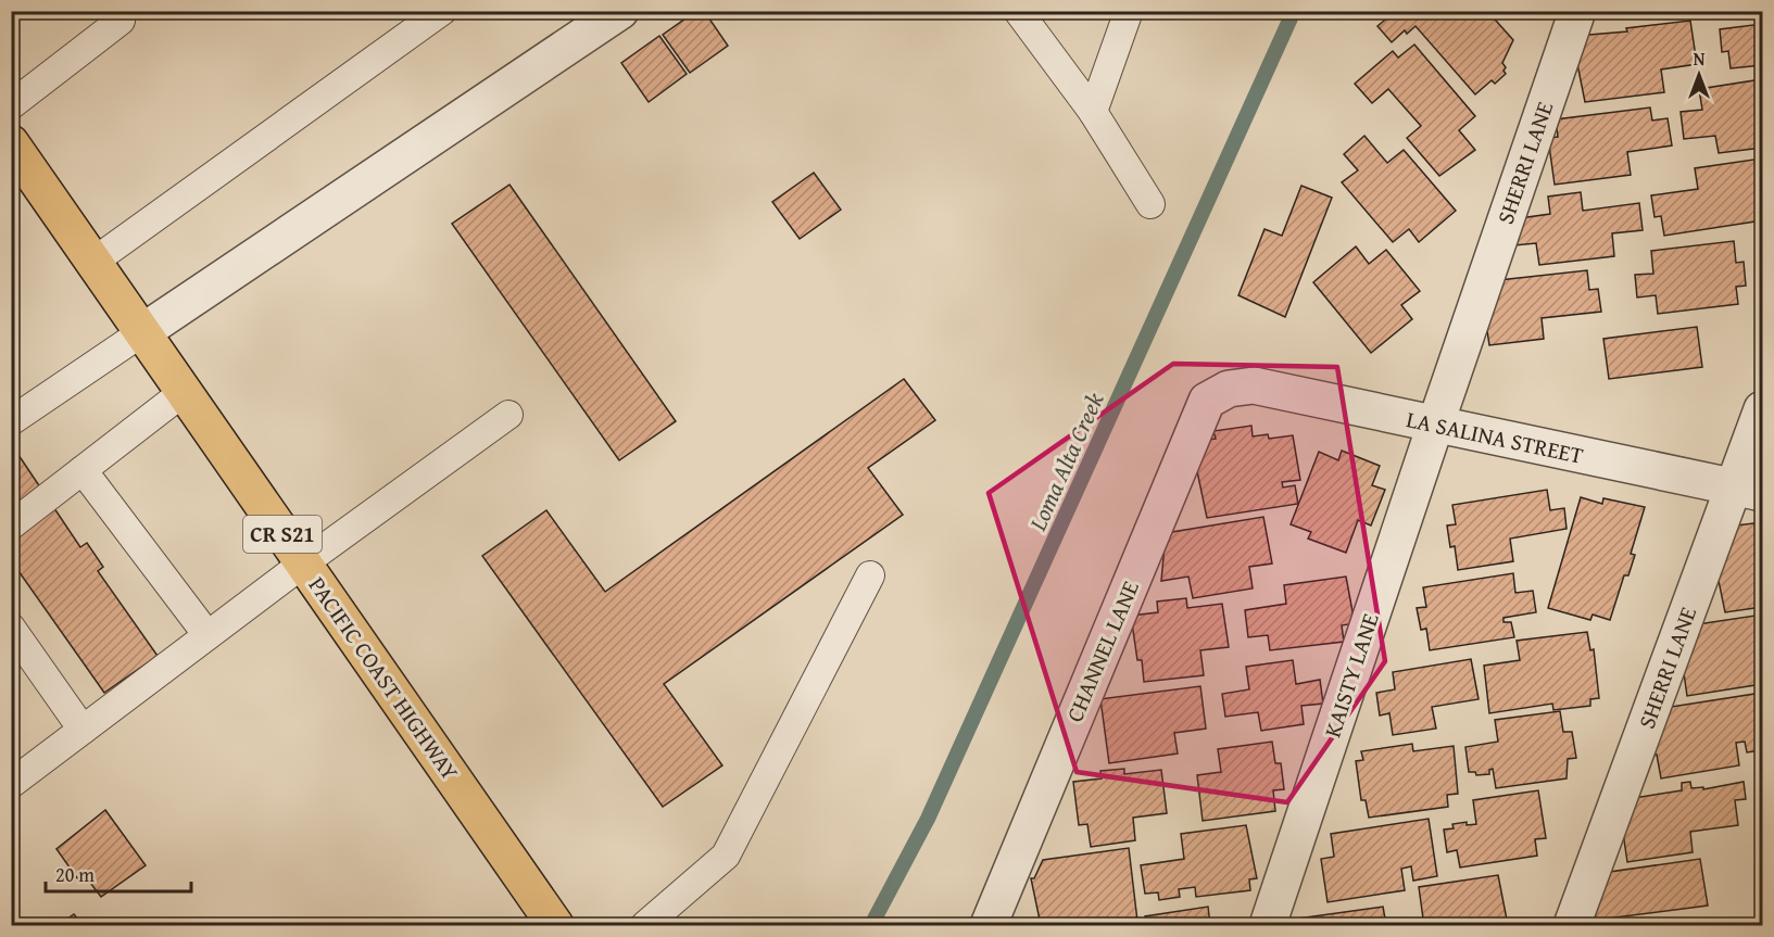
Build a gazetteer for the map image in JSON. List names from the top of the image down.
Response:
{
  "streets": {
    "main road": ["CR S21", "PACIFIC COAST HIGHWAY"],
    "street": [
      "SHERRI LANE",
      "LA SALINA STREET",
      "CHANNEL LANE",
      "KAISTY LANE"
    ]
  },
  "crossings": [
    ["SHERRI LANE", "LA SALINA STREET"],
    ["SHERRI LANE", "KAISTY LANE"],
    ["LA SALINA STREET", "CHANNEL LANE"],
    ["LA SALINA STREET", "KAISTY LANE"]
  ],
  "water": ["Loma Alta Creek"],
  "scale_bar": "20 m",
  "north": "top"
}
